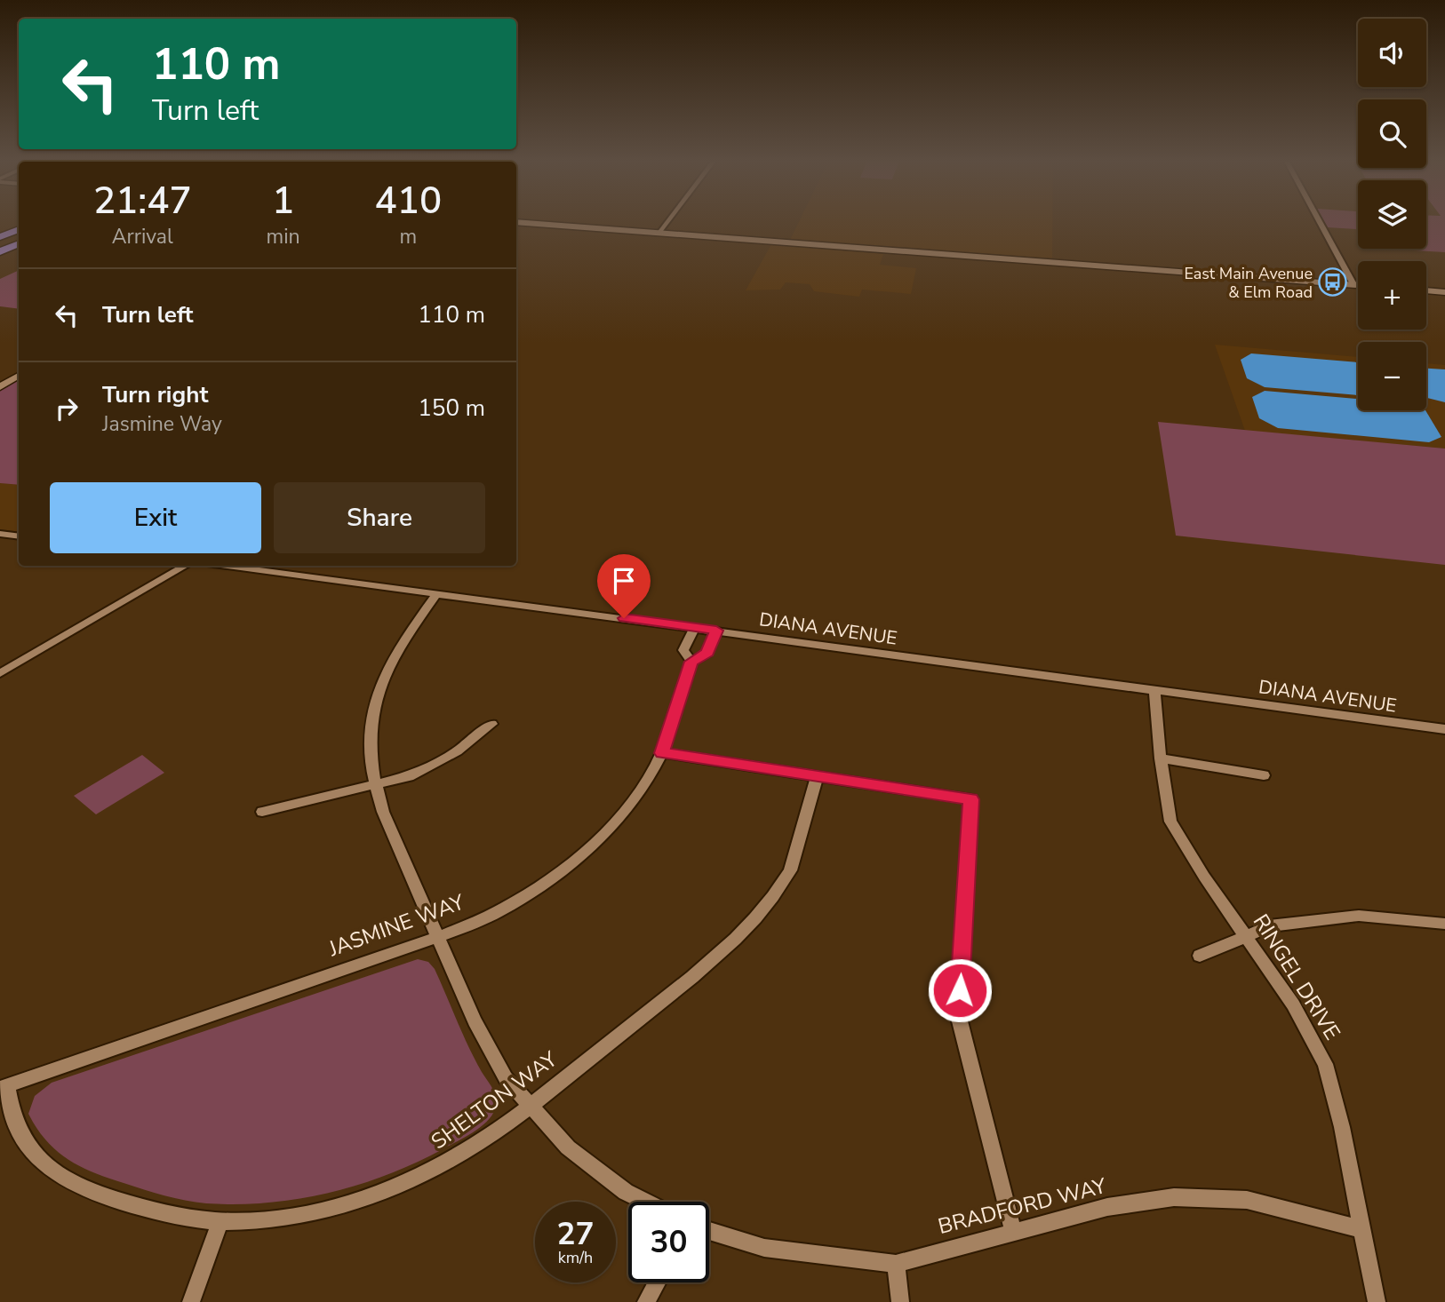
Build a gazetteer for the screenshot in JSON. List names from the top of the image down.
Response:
{
  "streets": {
    "street": [
      "DIANA AVENUE",
      "JASMINE WAY",
      "RINGEL DRIVE",
      "SHELTON WAY",
      "BRADFORD WAY"
    ]
  },
  "crossings": [
    ["DIANA AVENUE", "JASMINE WAY"],
    ["DIANA AVENUE", "RINGEL DRIVE"],
    ["JASMINE WAY", "SHELTON WAY"],
    ["RINGEL DRIVE", "BRADFORD WAY"]
  ],
  "places": {
    "bus stop": ["East Main Avenue & Elm Road"]
  },
  "page": {
    "map_buttons": ["+", "−"],
    "turn": ["110 m", "Turn left"],
    "eta": [
      "21:47",
      "Arrival",
      "1",
      "min",
      "410",
      "m"
    ],
    "list": [
      {
        "name": "Turn left",
        "value": "110 m"
      },
      {
        "name": "Turn right",
        "note": "Jasmine Way",
        "value": "150 m"
      }
    ],
    "buttons": ["Exit", "Share"],
    "speed": "27 km/h",
    "limit": "30"
  }
}
